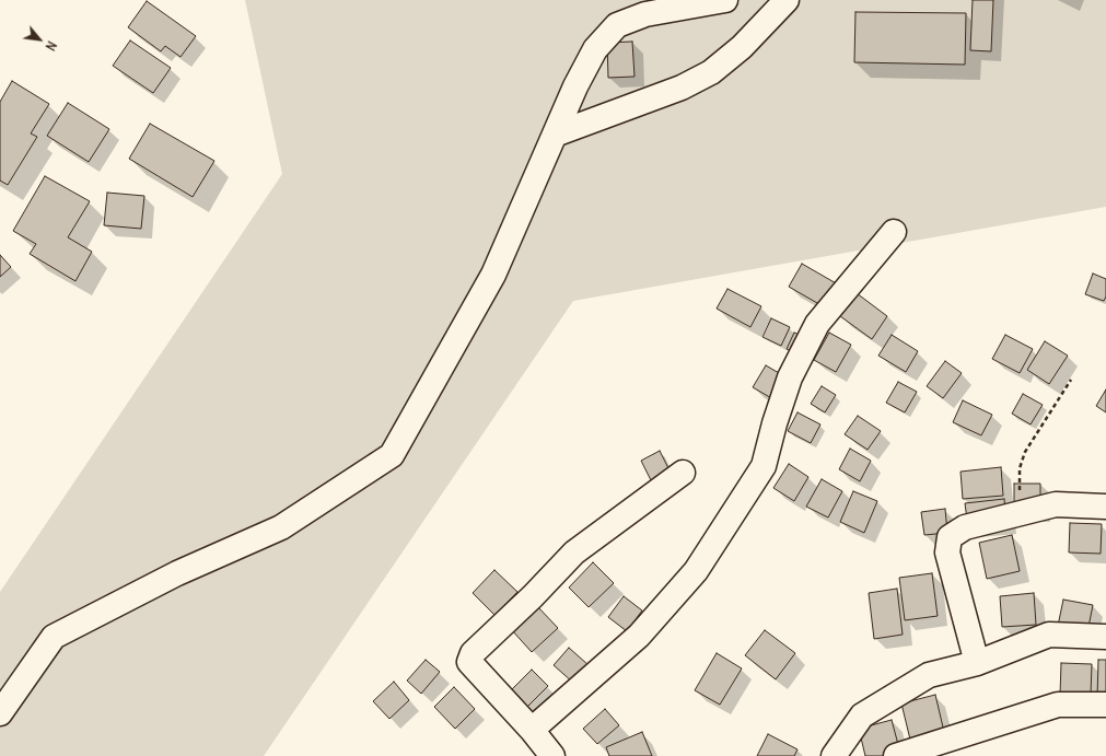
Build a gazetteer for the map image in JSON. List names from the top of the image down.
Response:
{
  "north": "bottom right"
}
